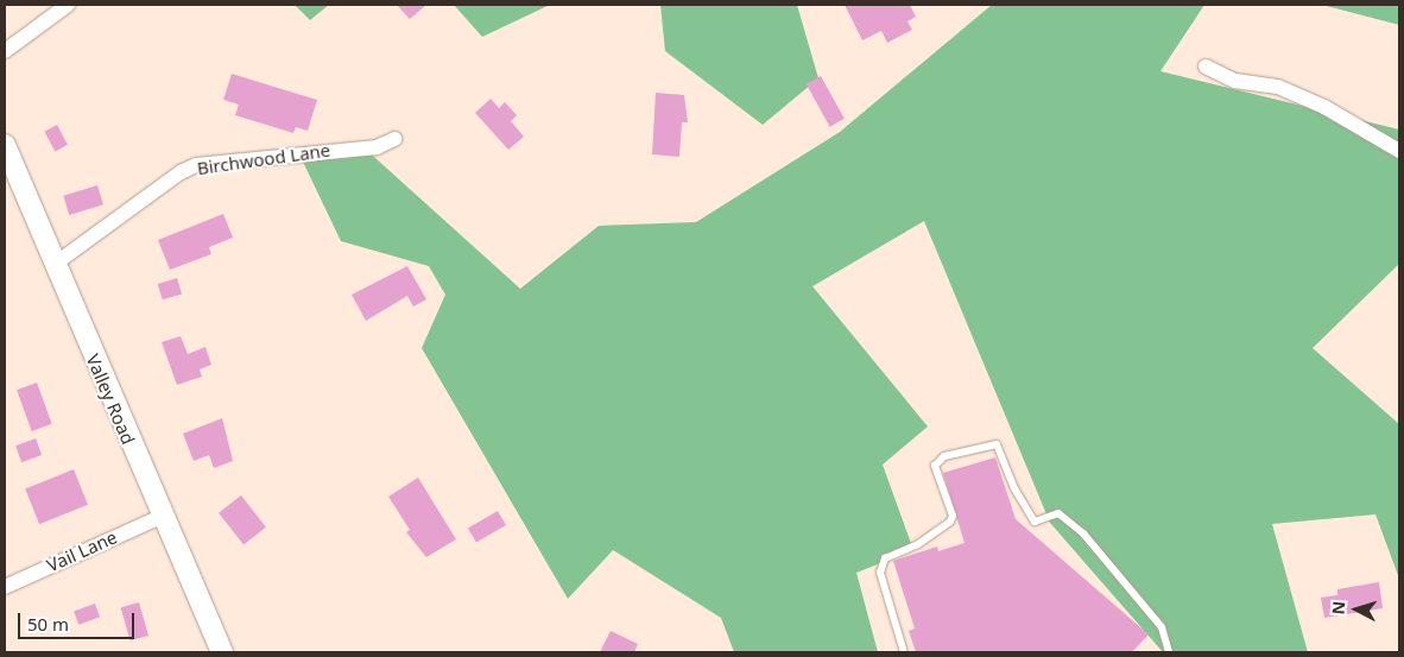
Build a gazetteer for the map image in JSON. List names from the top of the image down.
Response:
{
  "streets": {
    "main road": ["Valley Road"],
    "street": ["Birchwood Lane", "Vail Lane"]
  },
  "crossings": [
    ["Birchwood Lane", "Valley Road"],
    ["Valley Road", "Vail Lane"]
  ],
  "scale_bar": "50 m",
  "north": "left"
}
